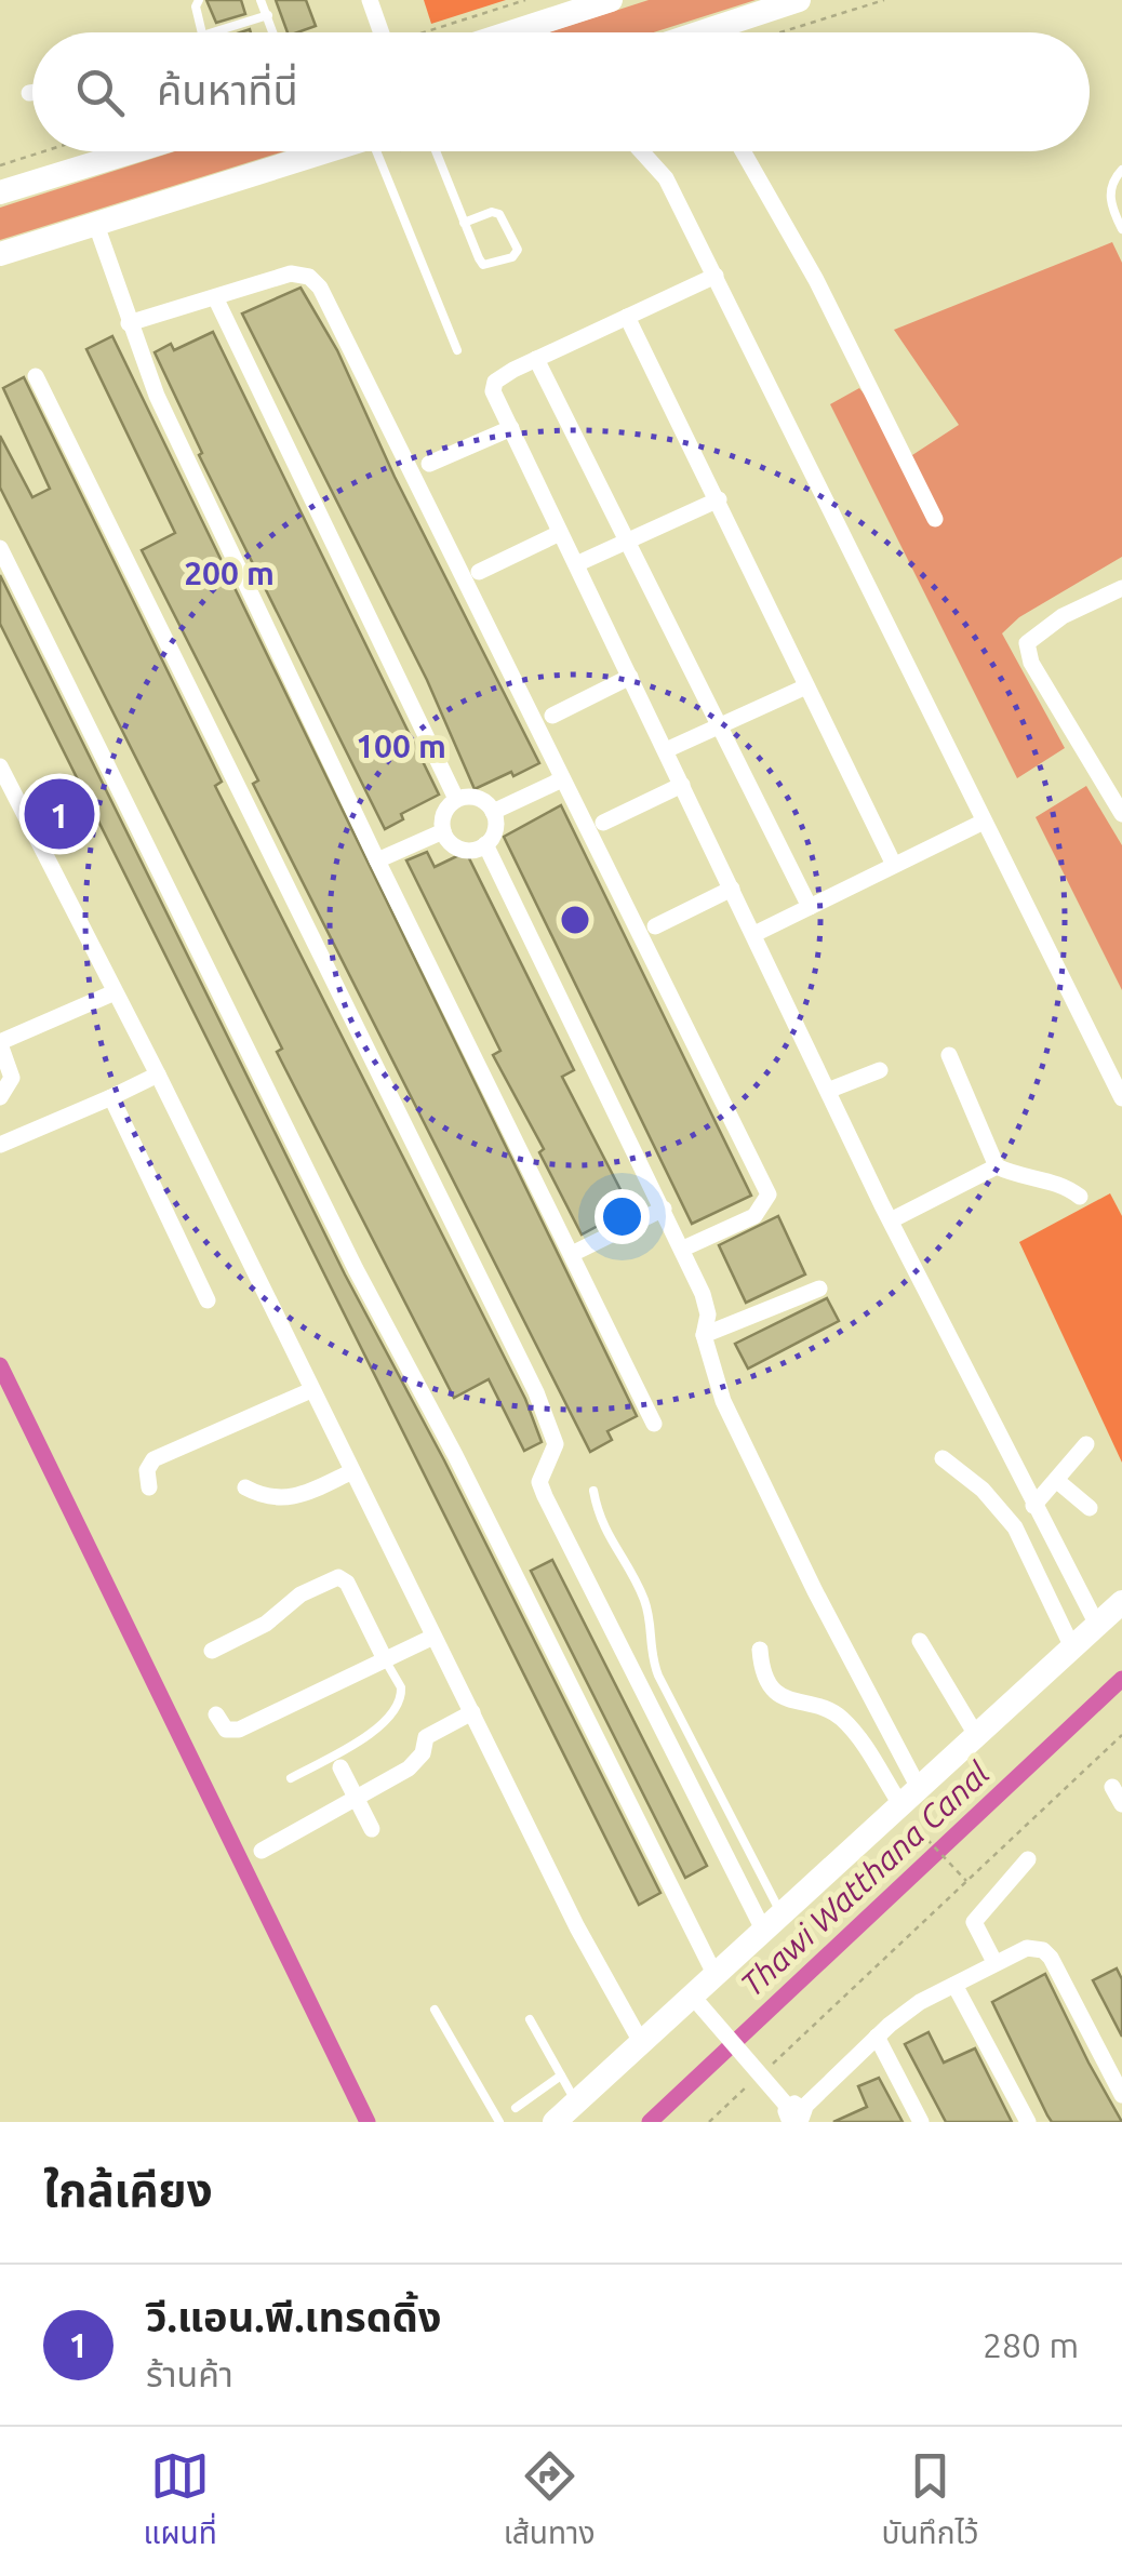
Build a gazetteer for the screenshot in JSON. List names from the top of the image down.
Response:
{
  "water": ["Thawi Watthana Canal"],
  "page": {
    "search": "ค้นหาที่นี่",
    "pins": "1",
    "heading": "ใกล้เคียง",
    "list": [
      {
        "mark": "1",
        "name": "วี.แอน.พี.เทรดดิ้ง",
        "note": "ร้านค้า",
        "value": "280 m"
      }
    ],
    "nav": ["แผนที่", "เส้นทาง", "บันทึกไว้"]
  },
  "rings": ["200 m", "100 m"]
}
